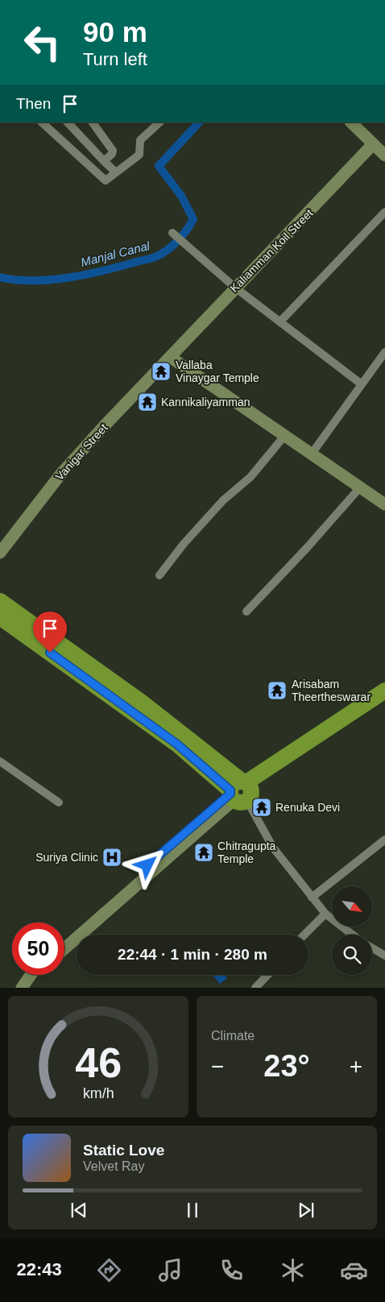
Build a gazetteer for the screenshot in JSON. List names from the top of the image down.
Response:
{
  "streets": {
    "main road": ["Kaliamman Koil Street", "Vanigar Street"]
  },
  "crossings": [
    ["Kaliamman Koil Street", "Vanigar Street"]
  ],
  "water": ["Manjal Canal"],
  "places": {
    "temple": [
      "Vallaba Vinaygar Temple",
      "Kannikaliyamman",
      "Arisabam Theertheswarar",
      "Renuka Devi",
      "Chitragupta Temple"
    ],
    "hospital": ["Suriya Clinic"]
  },
  "north": "bottom right",
  "page": {
    "turn": ["90 m", "Turn left"],
    "then": "Then",
    "limit": "50",
    "trip": "22:44 · 1 min · 280 m",
    "tile": "Climate",
    "heat": ["−", "23°", "+"],
    "song": ["Static Love", "Velvet Ray"],
    "tabs": "22:43",
    "gauge": ["46", "km/h"]
  }
}
